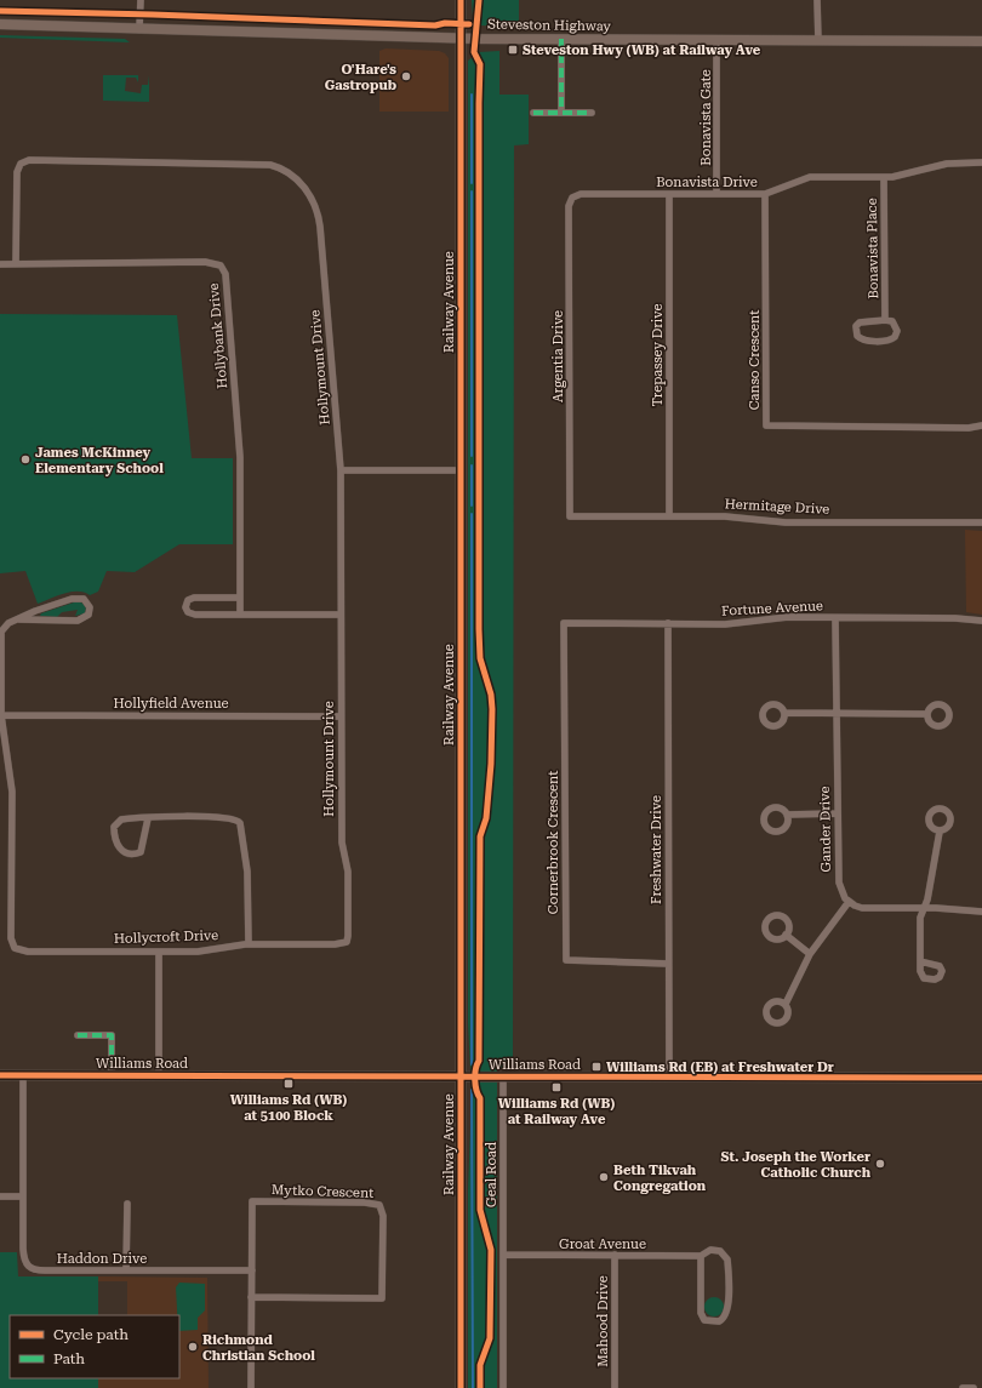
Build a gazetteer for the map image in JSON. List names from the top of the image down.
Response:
{
  "streets": {
    "main road": ["Steveston Highway", "Railway Avenue", "Williams Road"],
    "street": [
      "Bonavista Gate",
      "Bonavista Drive",
      "Bonavista Place",
      "Hollybank Drive",
      "Trepassey Drive",
      "Argentia Drive",
      "Canso Crescent",
      "Hollymount Drive",
      "Hermitage Drive",
      "Fortune Avenue",
      "Hollyfield Avenue",
      "Gander Drive",
      "Cornerbrook Crescent",
      "Freshwater Drive",
      "Hollycroft Drive",
      "Geal Road",
      "Mytko Crescent",
      "Groat Avenue",
      "Haddon Drive",
      "Mahood Drive"
    ]
  },
  "crossings": [
    ["Steveston Highway", "Bonavista Gate"],
    ["Steveston Highway", "Railway Avenue"],
    ["Bonavista Gate", "Bonavista Drive"],
    ["Bonavista Drive", "Bonavista Place"],
    ["Bonavista Drive", "Trepassey Drive"],
    ["Bonavista Drive", "Argentia Drive"],
    ["Bonavista Drive", "Canso Crescent"],
    ["Railway Avenue", "Williams Road"],
    ["Hollybank Drive", "Hollymount Drive"],
    ["Trepassey Drive", "Hermitage Drive"],
    ["Argentia Drive", "Hermitage Drive"],
    ["Hollymount Drive", "Hollyfield Avenue"],
    ["Hollymount Drive", "Hollycroft Drive"],
    ["Fortune Avenue", "Gander Drive"],
    ["Fortune Avenue", "Cornerbrook Crescent"],
    ["Fortune Avenue", "Freshwater Drive"],
    ["Hollyfield Avenue", "Hollycroft Drive"],
    ["Cornerbrook Crescent", "Freshwater Drive"],
    ["Freshwater Drive", "Williams Road"],
    ["Williams Road", "Geal Road"],
    ["Williams Road", "Haddon Drive"],
    ["Geal Road", "Groat Avenue"],
    ["Mytko Crescent", "Haddon Drive"],
    ["Groat Avenue", "Mahood Drive"]
  ],
  "places": {
    "transit": [
      "Steveston Hwy (WB) at Railway Ave",
      "Williams Rd (EB) at Freshwater Dr",
      "Williams Rd (WB) at 5100 Block",
      "Williams Rd (WB) at Railway Ave"
    ],
    "other": [
      "O'Hare's Gastropub",
      "James McKinney Elementary School",
      "St. Joseph the Worker Catholic Church",
      "Beth Tikvah Congregation",
      "Richmond Christian School"
    ]
  },
  "legend": ["Cycle path", "Path"]
}
